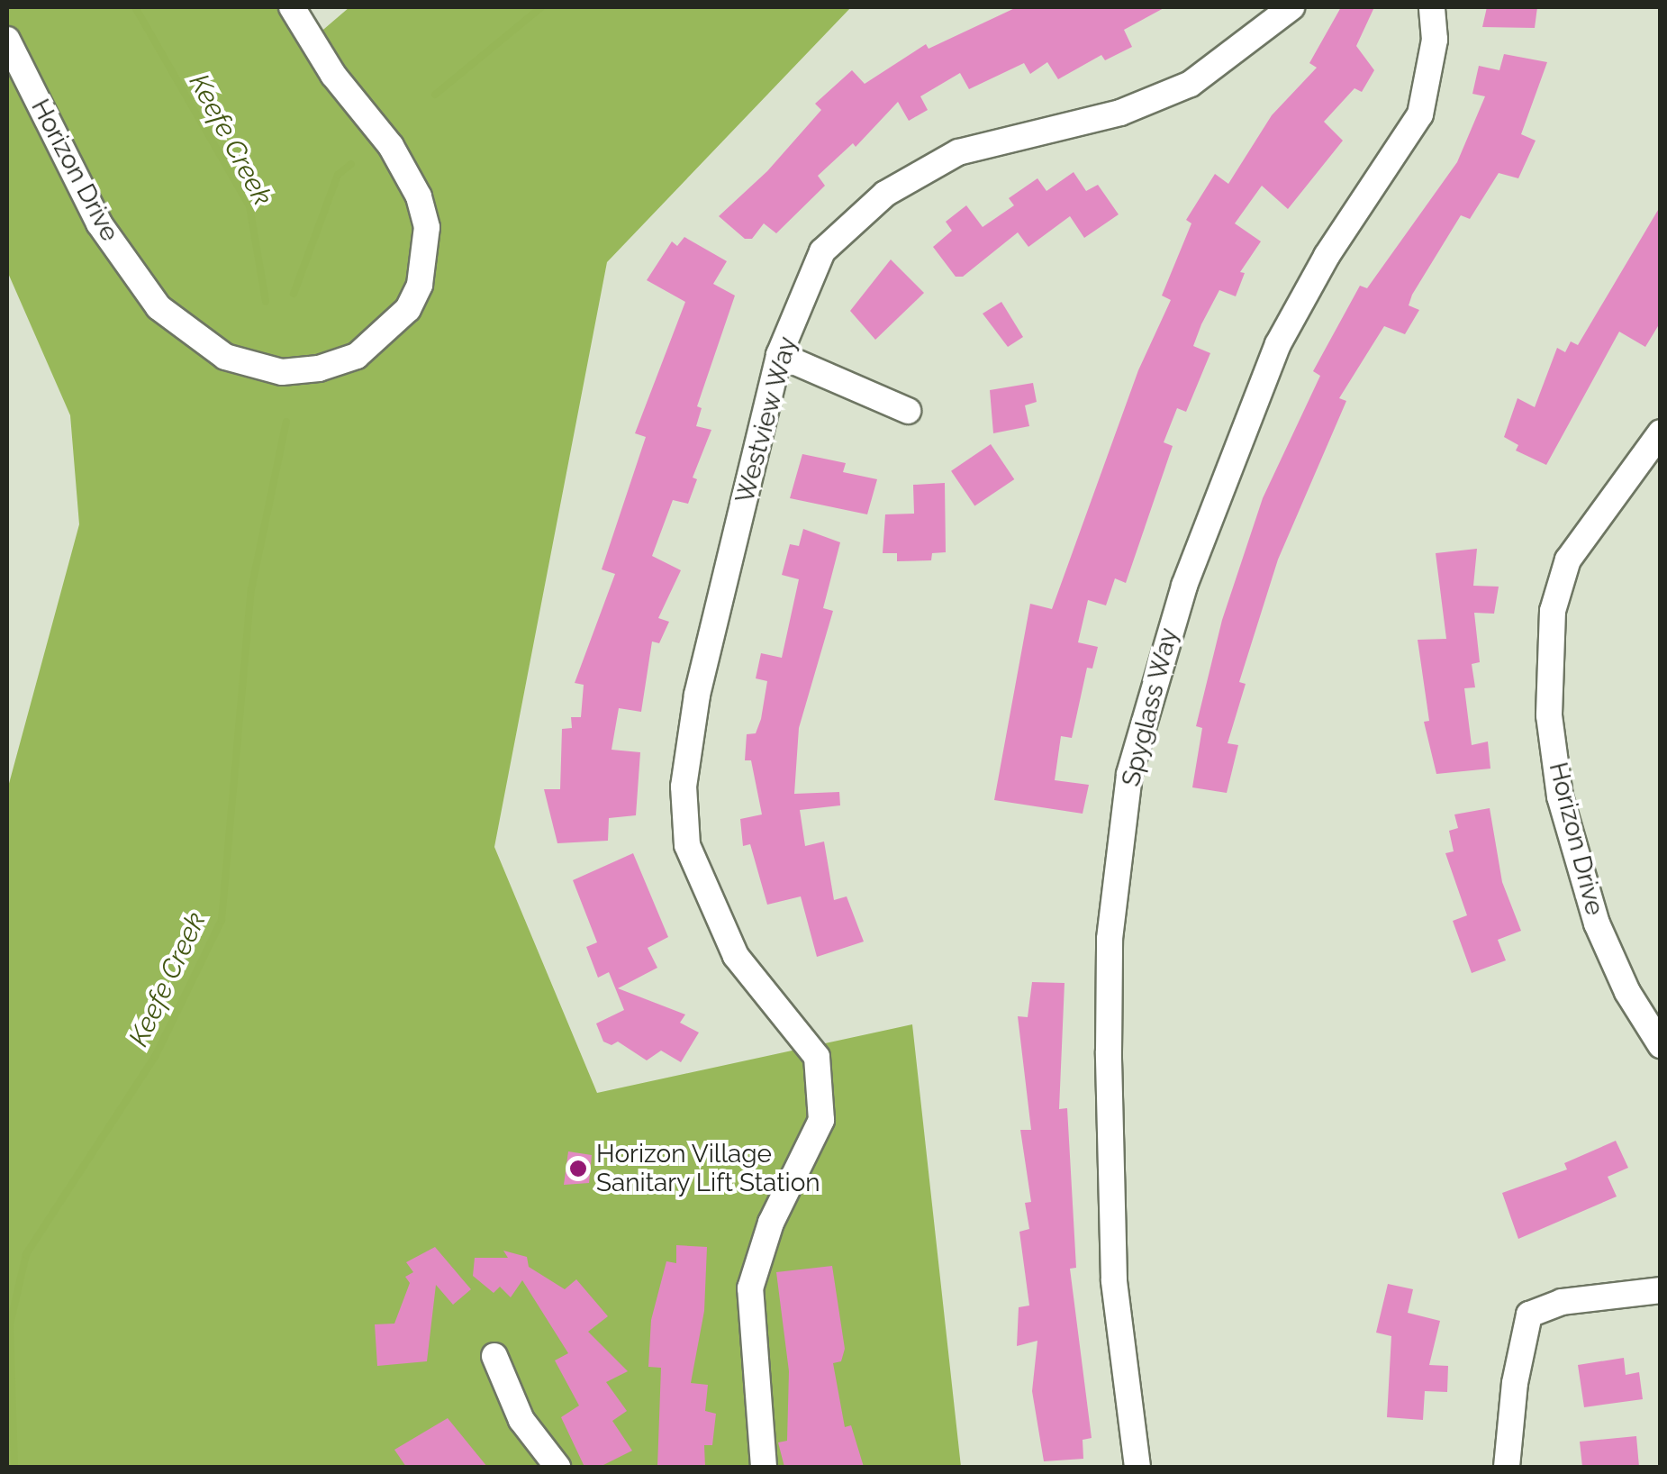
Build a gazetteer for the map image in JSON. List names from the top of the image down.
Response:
{
  "streets": {
    "street": ["Horizon Drive", "Westview Way", "Spyglass Way"]
  },
  "water": ["Keefe Creek"],
  "places": ["Horizon Village Sanitary Lift Station"]
}
